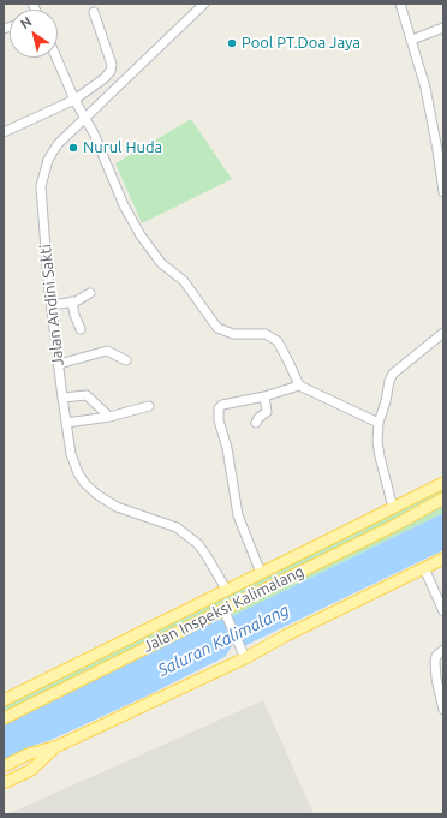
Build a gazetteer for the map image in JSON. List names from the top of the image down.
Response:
{
  "streets": {
    "main road": ["Jalan Inspeksi Kalimalang"],
    "street": ["Jalan Andini Sakti"]
  },
  "crossings": [
    ["Jalan Andini Sakti", "Jalan Inspeksi Kalimalang"]
  ],
  "water": ["Saluran Kalimalang"],
  "places": ["Pool PT.Doa Jaya", "Nurul Huda"],
  "north": "top left"
}
